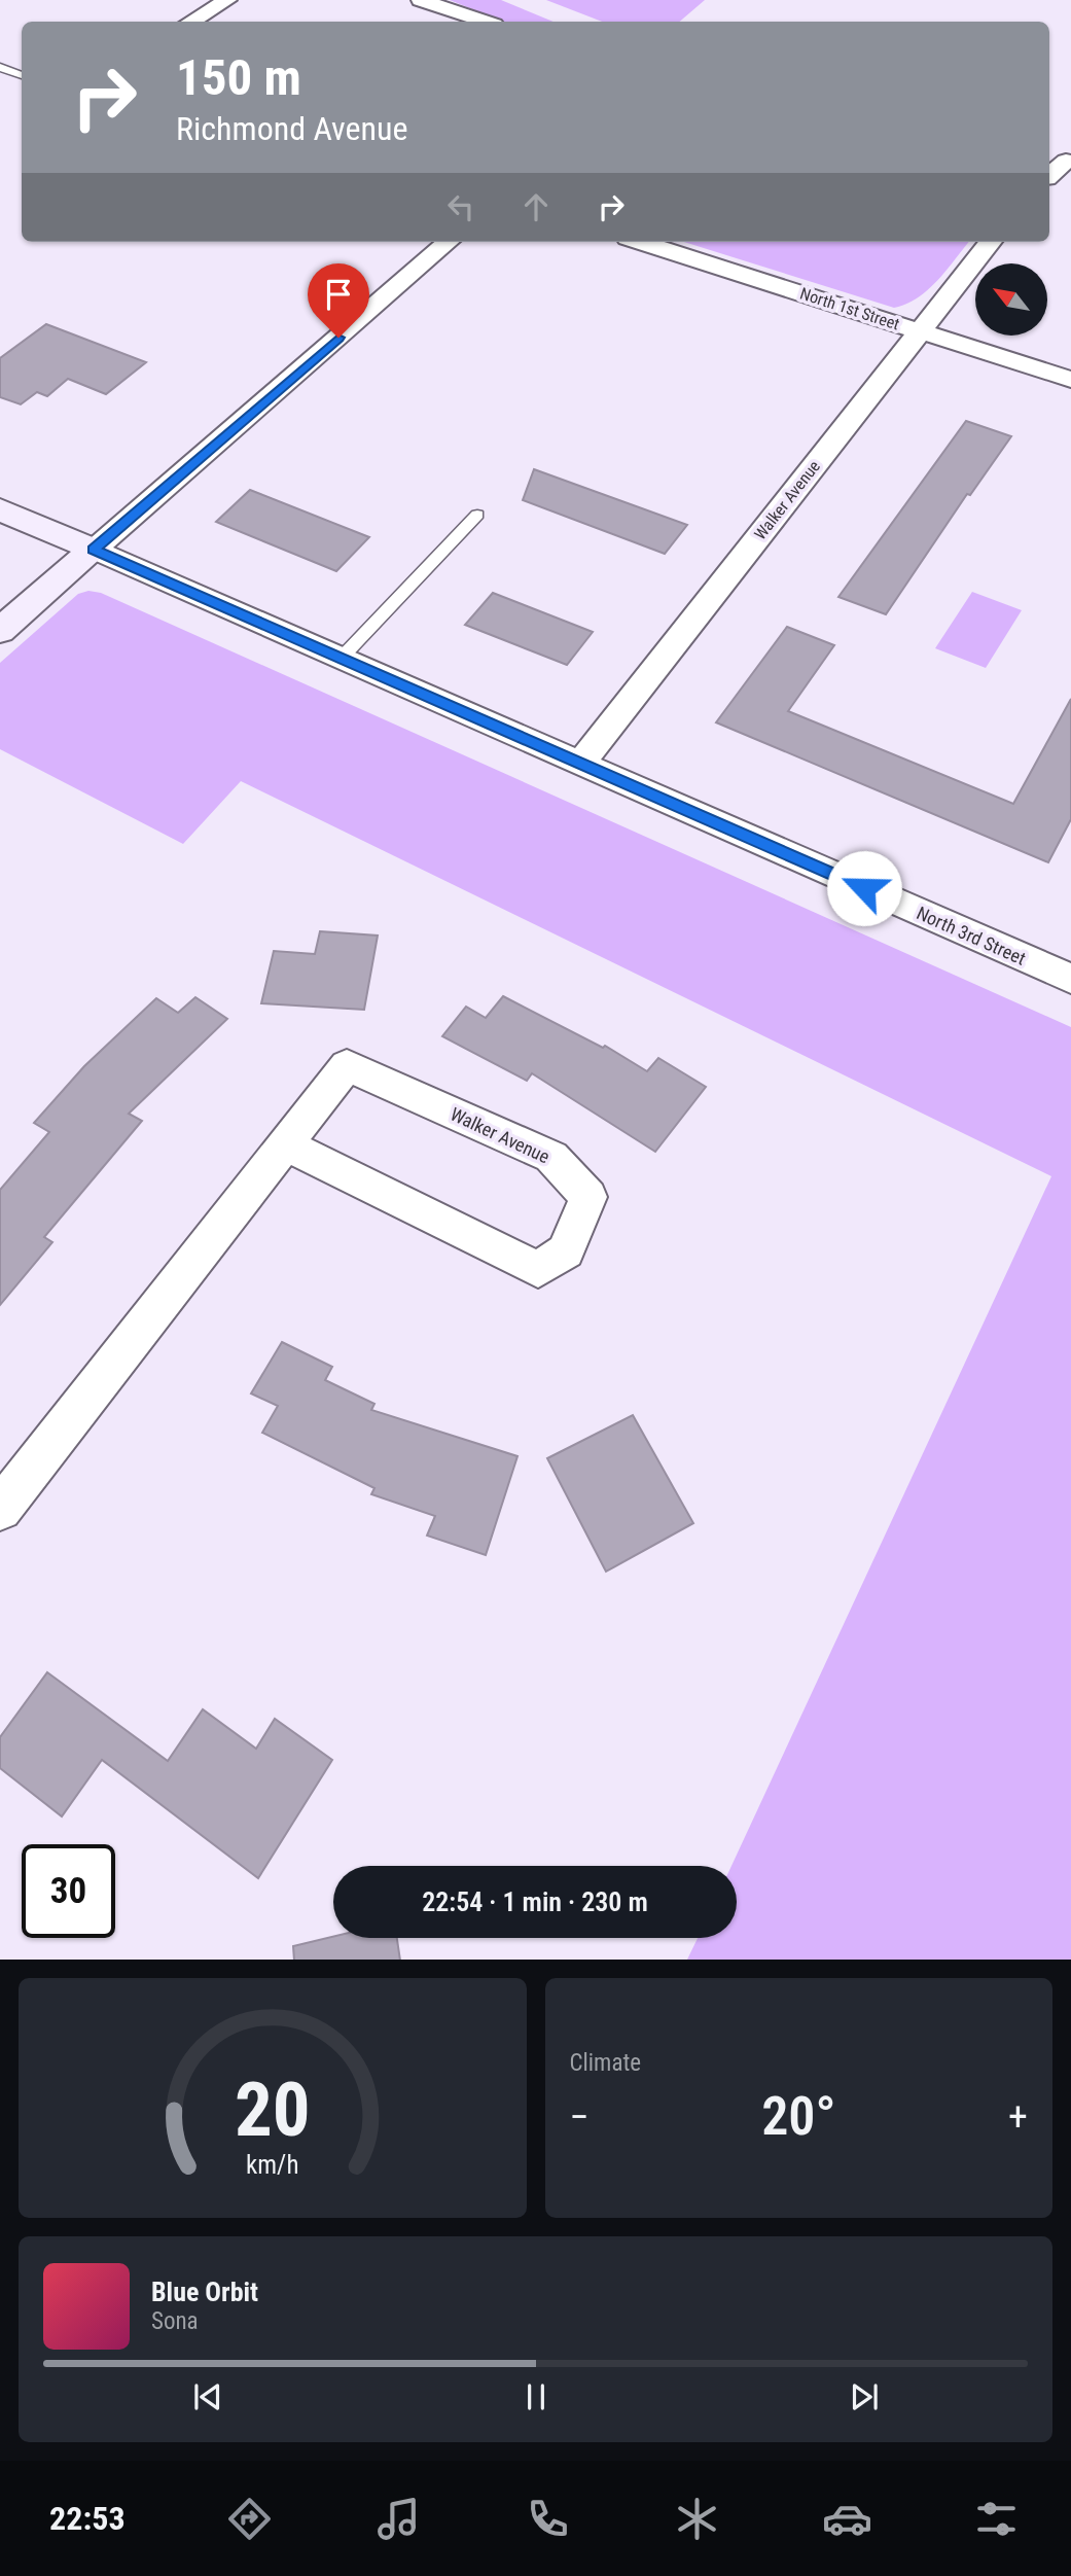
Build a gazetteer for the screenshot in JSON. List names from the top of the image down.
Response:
{
  "streets": {
    "street": ["North 1st Street", "Walker Avenue", "North 3rd Street"]
  },
  "crossings": [
    ["North 1st Street", "Walker Avenue"],
    ["Walker Avenue", "North 3rd Street"]
  ],
  "north": "top left",
  "page": {
    "turn": ["150 m", "Richmond Avenue"],
    "limit": "30",
    "trip": "22:54 · 1 min · 230 m",
    "tile": "Climate",
    "heat": ["−", "20°", "+"],
    "song": ["Blue Orbit", "Sona"],
    "tabs": "22:53",
    "gauge": ["20", "km/h"]
  }
}
